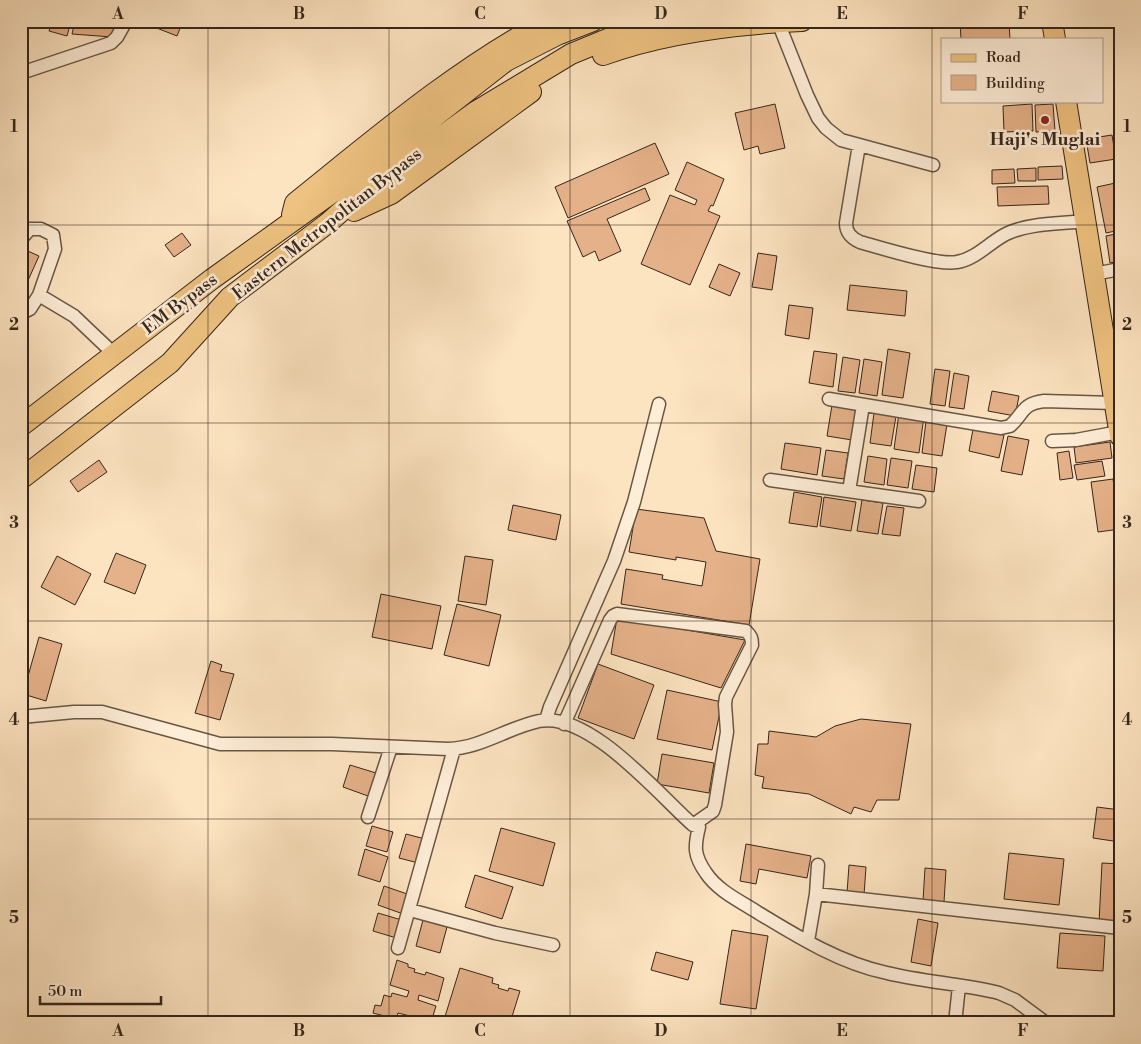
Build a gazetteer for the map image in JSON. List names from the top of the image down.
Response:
{
  "streets": {
    "main road": ["Eastern Metropolitan Bypass", "EM Bypass"]
  },
  "crossings": [
    ["Eastern Metropolitan Bypass", "EM Bypass"]
  ],
  "places": ["Haji's Muglai"],
  "legend": ["Road", "Building"],
  "scale_bar": "50 m",
  "grid": {
    "columns": [
      "A",
      "B",
      "C",
      "D",
      "E",
      "F"
    ],
    "rows": [
      "1",
      "2",
      "3",
      "4",
      "5"
    ]
  }
}
